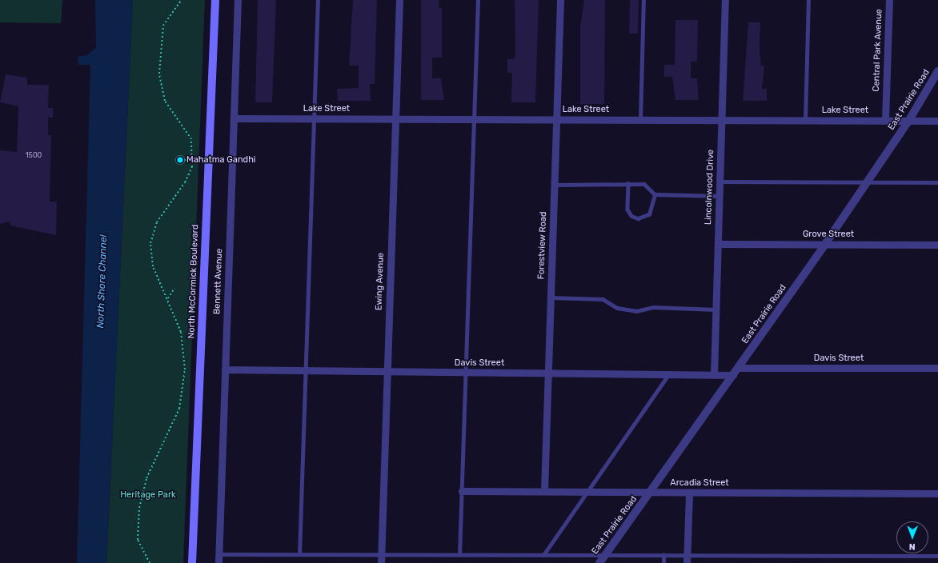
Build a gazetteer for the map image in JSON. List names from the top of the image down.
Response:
{
  "streets": {
    "main road": ["North McCormick Boulevard"],
    "street": [
      "Central Park Avenue",
      "East Prairie Road",
      "Lake Street",
      "Lincolnwood Drive",
      "Grove Street",
      "Forestview Road",
      "Bennett Avenue",
      "Ewing Avenue",
      "Davis Street",
      "Arcadia Street"
    ]
  },
  "crossings": [
    ["Central Park Avenue", "Lake Street"],
    ["East Prairie Road", "Lake Street"],
    ["East Prairie Road", "Grove Street"],
    ["East Prairie Road", "Davis Street"],
    ["East Prairie Road", "Arcadia Street"],
    ["Lake Street", "Lincolnwood Drive"],
    ["Lake Street", "Forestview Road"],
    ["Lake Street", "Bennett Avenue"],
    ["Lake Street", "Ewing Avenue"],
    ["Lincolnwood Drive", "Grove Street"],
    ["Lincolnwood Drive", "Davis Street"],
    ["Forestview Road", "Davis Street"],
    ["Forestview Road", "Arcadia Street"],
    ["Bennett Avenue", "Davis Street"],
    ["Ewing Avenue", "Davis Street"]
  ],
  "water": ["North Shore Channel"],
  "parks": ["Heritage Park"],
  "places": ["Mahatma Gandhi"],
  "house_numbers": ["1500"],
  "north": "bottom"
}
